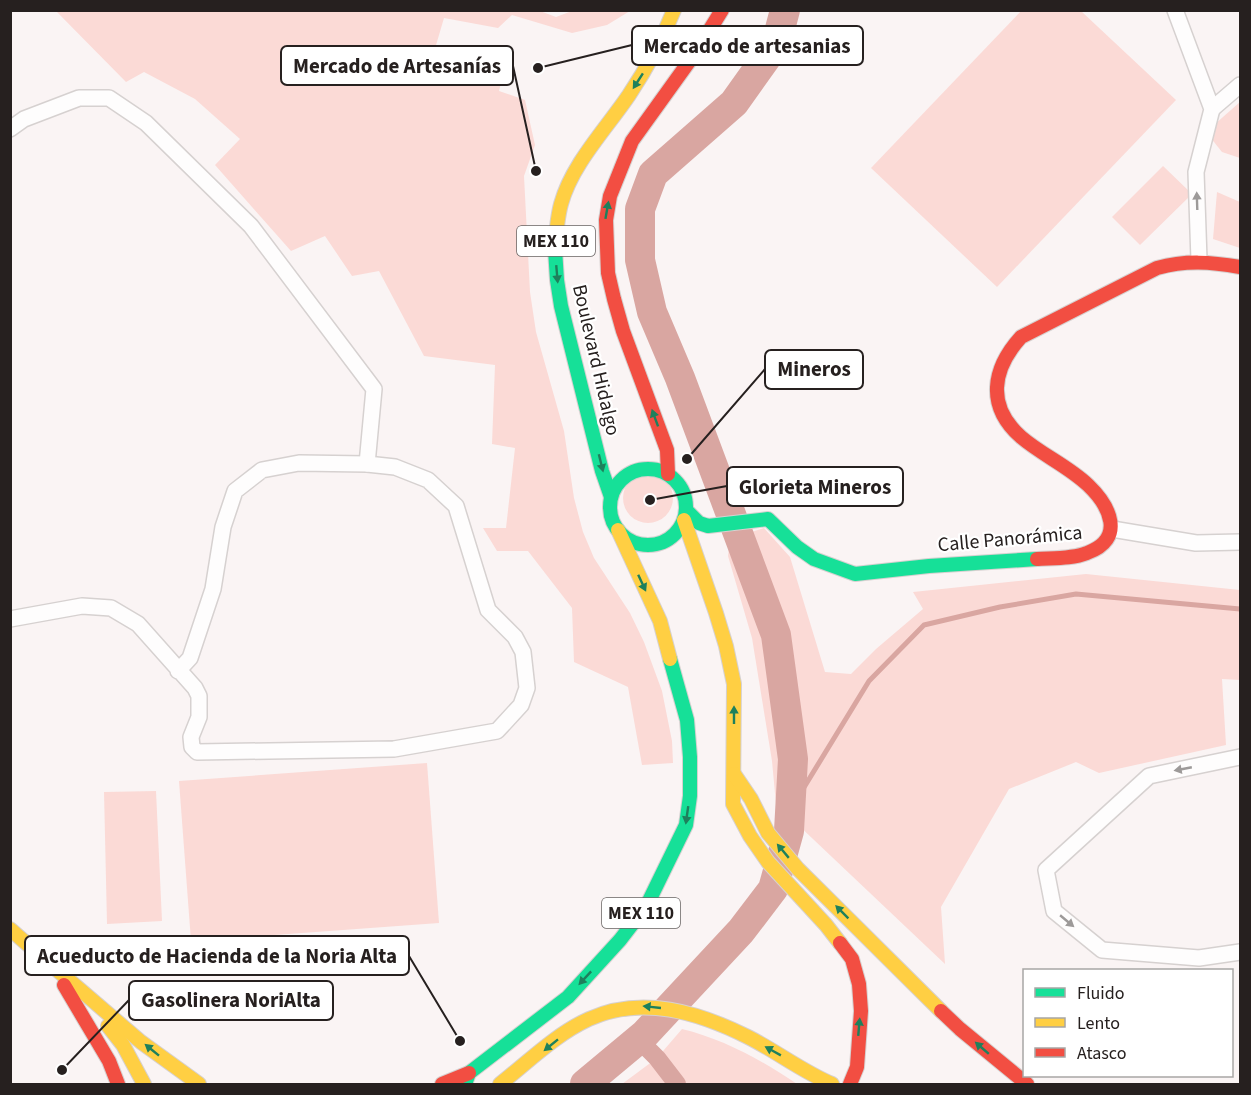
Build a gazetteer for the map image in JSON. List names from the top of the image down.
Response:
{
  "streets": {
    "main road": ["MEX 110", "Boulevard Hidalgo", "Calle Panorámica"]
  },
  "crossings": [
    ["MEX 110", "Boulevard Hidalgo"],
    ["MEX 110", "Calle Panorámica"],
    ["Boulevard Hidalgo", "Calle Panorámica"]
  ],
  "places": [
    "Mercado de artesanias",
    "Mercado de Artesanías",
    "Mineros",
    "Glorieta Mineros",
    "Acueducto de Hacienda de la Noria Alta",
    "Gasolinera NoriAlta"
  ],
  "legend": ["Fluido", "Lento", "Atasco"]
}
